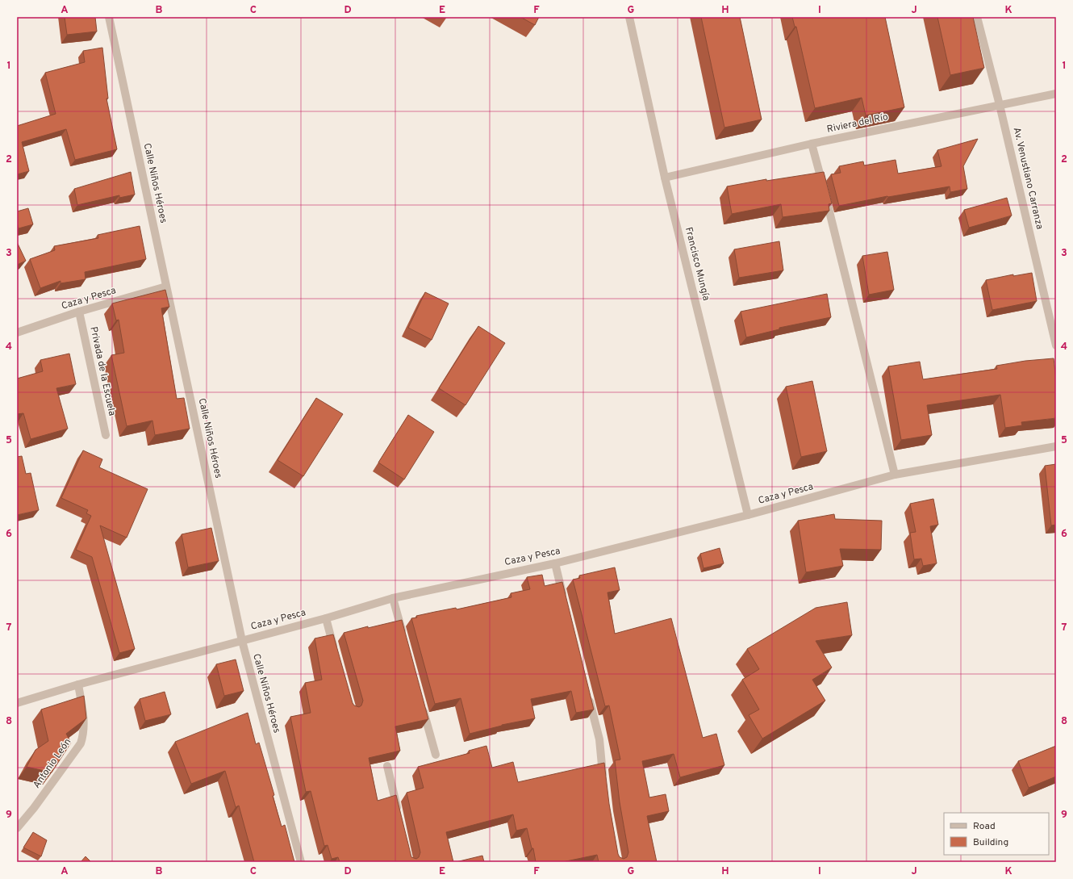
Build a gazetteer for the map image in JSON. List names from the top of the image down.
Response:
{
  "streets": {
    "street": [
      "Riviera del Río",
      "Av. Venustiano Carranza",
      "Calle Niños Héroes",
      "Francisco Mungía",
      "Caza y Pesca",
      "Privada de la Escuela",
      "Antonio León"
    ]
  },
  "crossings": [
    ["Riviera del Río", "Av. Venustiano Carranza"],
    ["Riviera del Río", "Francisco Mungía"],
    ["Calle Niños Héroes", "Caza y Pesca"],
    ["Francisco Mungía", "Caza y Pesca"],
    ["Caza y Pesca", "Privada de la Escuela"],
    ["Caza y Pesca", "Antonio León"]
  ],
  "legend": ["Road", "Building"],
  "grid": {
    "columns": [
      "A",
      "B",
      "C",
      "D",
      "E",
      "F",
      "G",
      "H",
      "I",
      "J",
      "K"
    ],
    "rows": [
      "1",
      "2",
      "3",
      "4",
      "5",
      "6",
      "7",
      "8",
      "9"
    ]
  }
}
